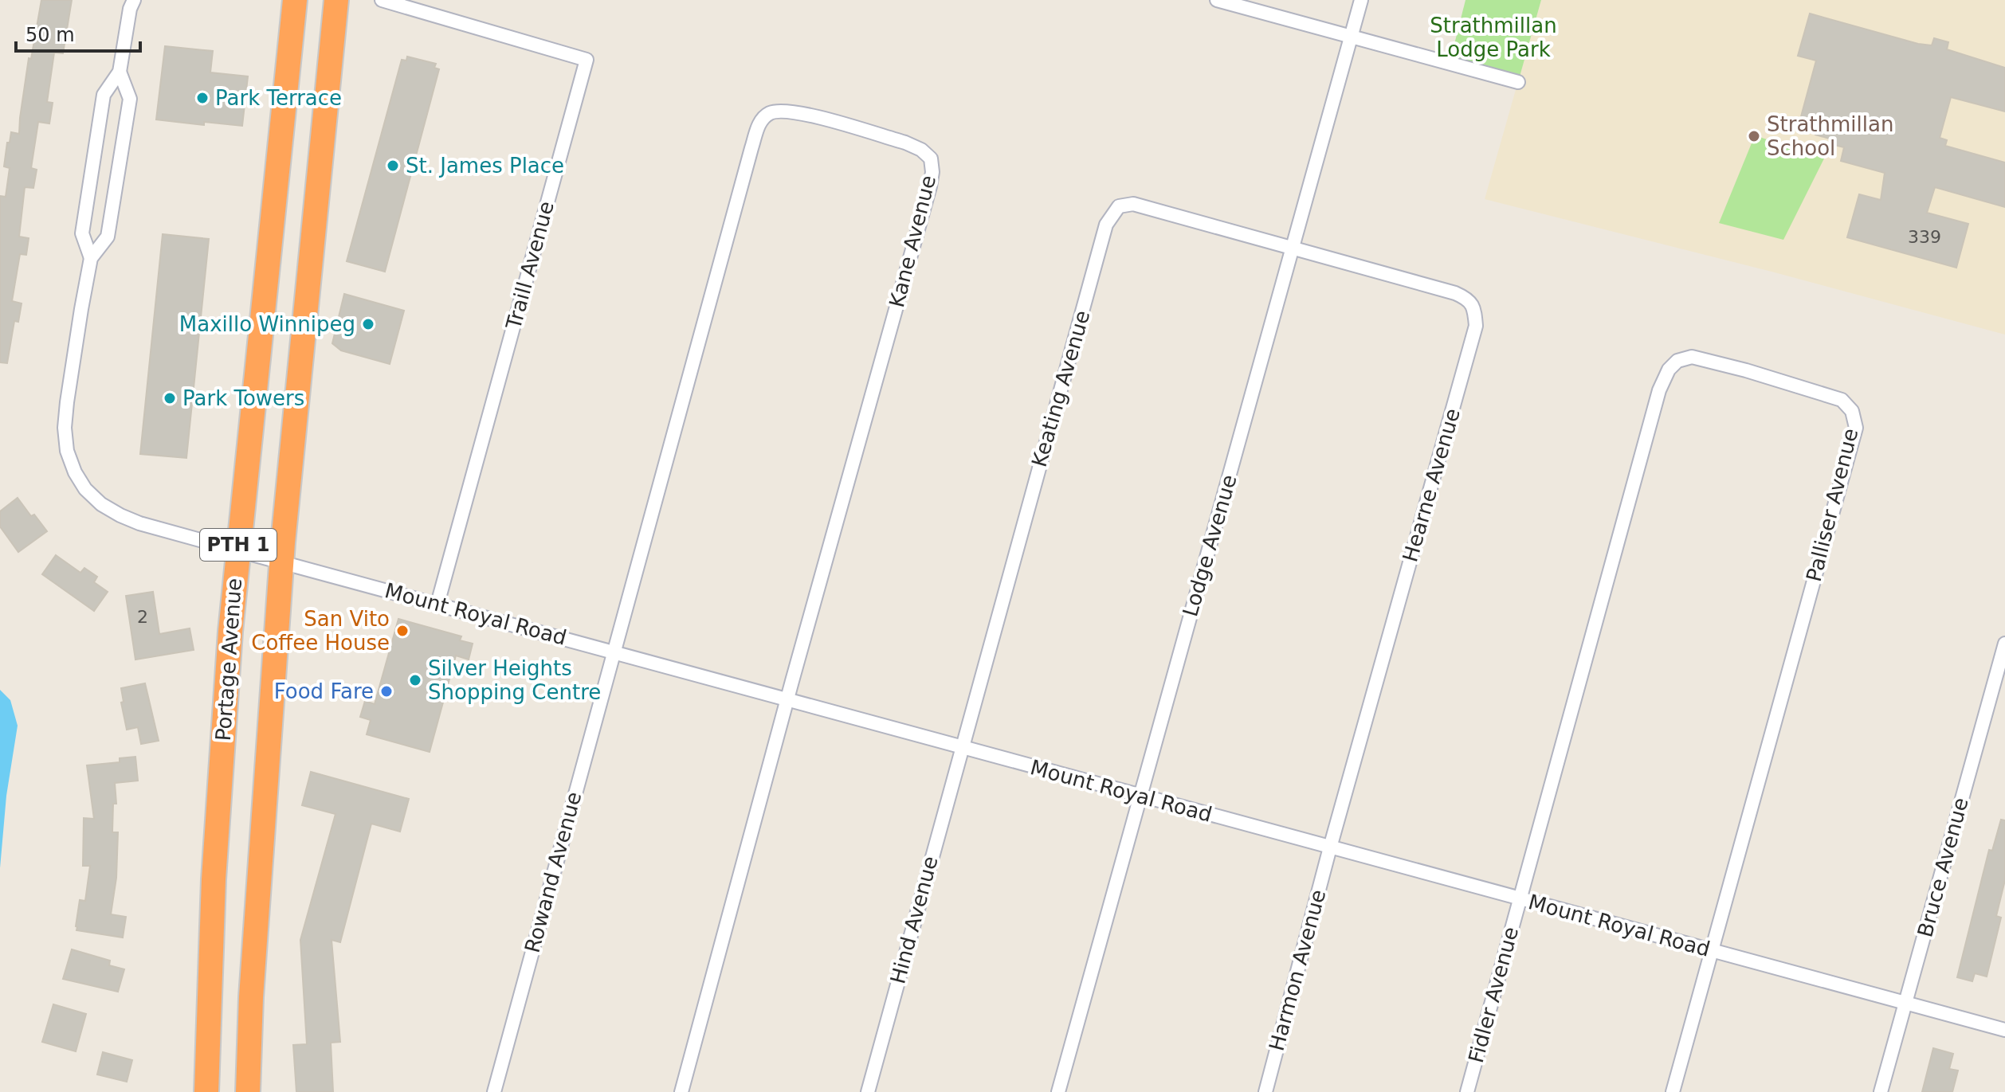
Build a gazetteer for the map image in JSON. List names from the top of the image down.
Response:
{
  "streets": {
    "highway": ["PTH 1", "Portage Avenue"],
    "street": [
      "Kane Avenue",
      "Traill Avenue",
      "Keating Avenue",
      "Hearne Avenue",
      "Palliser Avenue",
      "Lodge Avenue",
      "Mount Royal Road",
      "Bruce Avenue",
      "Rowand Avenue",
      "Hind Avenue",
      "Harmon Avenue",
      "Fidler Avenue"
    ]
  },
  "crossings": [
    ["Kane Avenue", "Mount Royal Road"],
    ["Kane Avenue", "Rowand Avenue"],
    ["Traill Avenue", "Mount Royal Road"],
    ["Keating Avenue", "Hearne Avenue"],
    ["Keating Avenue", "Lodge Avenue"],
    ["Keating Avenue", "Mount Royal Road"],
    ["Keating Avenue", "Hind Avenue"],
    ["Hearne Avenue", "Lodge Avenue"],
    ["Hearne Avenue", "Mount Royal Road"],
    ["Hearne Avenue", "Harmon Avenue"],
    ["Palliser Avenue", "Mount Royal Road"],
    ["Palliser Avenue", "Fidler Avenue"],
    ["PTH 1", "Mount Royal Road"],
    ["Lodge Avenue", "Mount Royal Road"],
    ["Mount Royal Road", "Portage Avenue"],
    ["Mount Royal Road", "Bruce Avenue"],
    ["Mount Royal Road", "Rowand Avenue"],
    ["Mount Royal Road", "Hind Avenue"],
    ["Mount Royal Road", "Harmon Avenue"],
    ["Mount Royal Road", "Fidler Avenue"]
  ],
  "parks": ["Strathmillan Lodge Park"],
  "places": [
    "Park Terrace",
    "Strathmillan School",
    "St. James Place",
    "Maxillo Winnipeg",
    "Park Towers",
    "San Vito Coffee House",
    "Silver Heights Shopping Centre",
    "Food Fare"
  ],
  "house_numbers": ["339", "2"],
  "scale_bar": "50 m"
}
